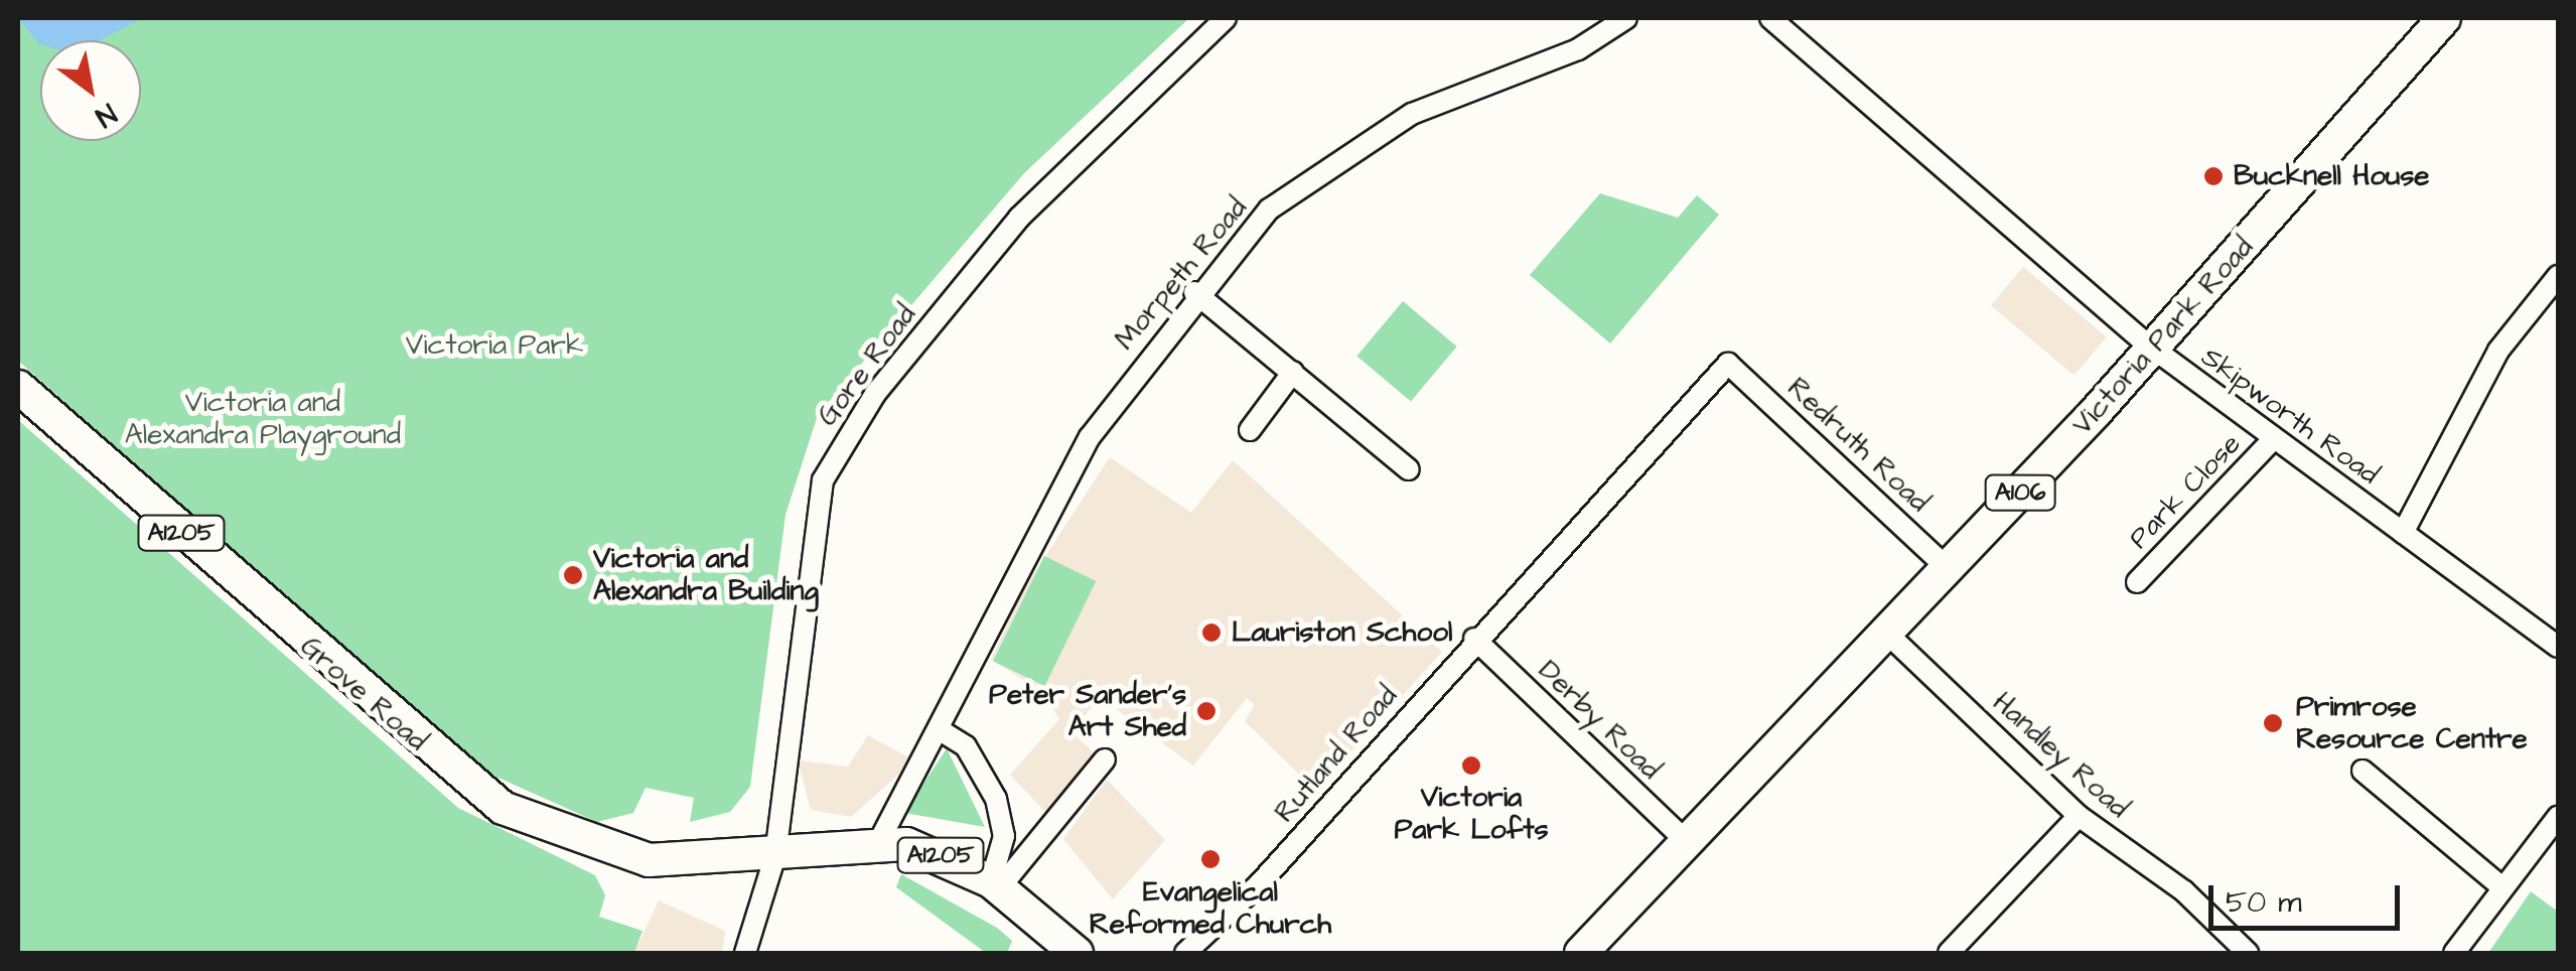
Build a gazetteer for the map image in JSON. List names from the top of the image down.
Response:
{
  "streets": {
    "main road": [
      "Victoria Park Road",
      "A106",
      "A1205",
      "Grove Road"
    ],
    "street": [
      "Morpeth Road",
      "Gore Road",
      "Skipworth Road",
      "Redruth Road",
      "Park Close",
      "Derby Road",
      "Rutland Road",
      "Handley Road"
    ]
  },
  "crossings": [
    ["Morpeth Road", "A1205"],
    ["Victoria Park Road", "Skipworth Road"],
    ["Victoria Park Road", "Redruth Road"],
    ["Victoria Park Road", "Derby Road"],
    ["Victoria Park Road", "Handley Road"],
    ["Gore Road", "A1205"],
    ["Gore Road", "Grove Road"],
    ["Skipworth Road", "Park Close"],
    ["Redruth Road", "Rutland Road"],
    ["A1205", "Grove Road"],
    ["Derby Road", "Rutland Road"]
  ],
  "parks": ["Victoria Park", "Victoria and Alexandra Playground"],
  "places": [
    "Bucknell House",
    "Victoria and Alexandra Building",
    "Lauriston School",
    "Peter Sander's Art Shed",
    "Primrose Resource Centre",
    "Victoria Park Lofts",
    "Evangelical Reformed Church"
  ],
  "scale_bar": "50 m",
  "north": "bottom right"
}
